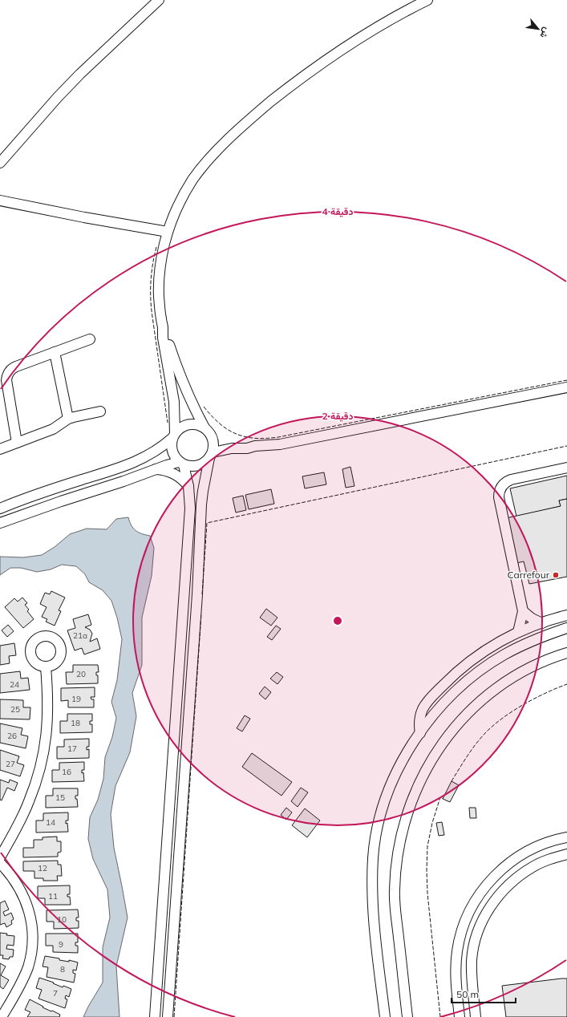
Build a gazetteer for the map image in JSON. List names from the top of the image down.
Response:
{
  "places": ["Carrefour"],
  "house_numbers": [
    "21a",
    "20",
    "24",
    "19",
    "25",
    "18",
    "26",
    "17",
    "27",
    "16",
    "15",
    "14",
    "12",
    "11",
    "10",
    "9",
    "8",
    "7"
  ],
  "scale_bar": "50 m",
  "north": "bottom right",
  "rings": ["4 دقيقة", "2 دقيقة"]
}
